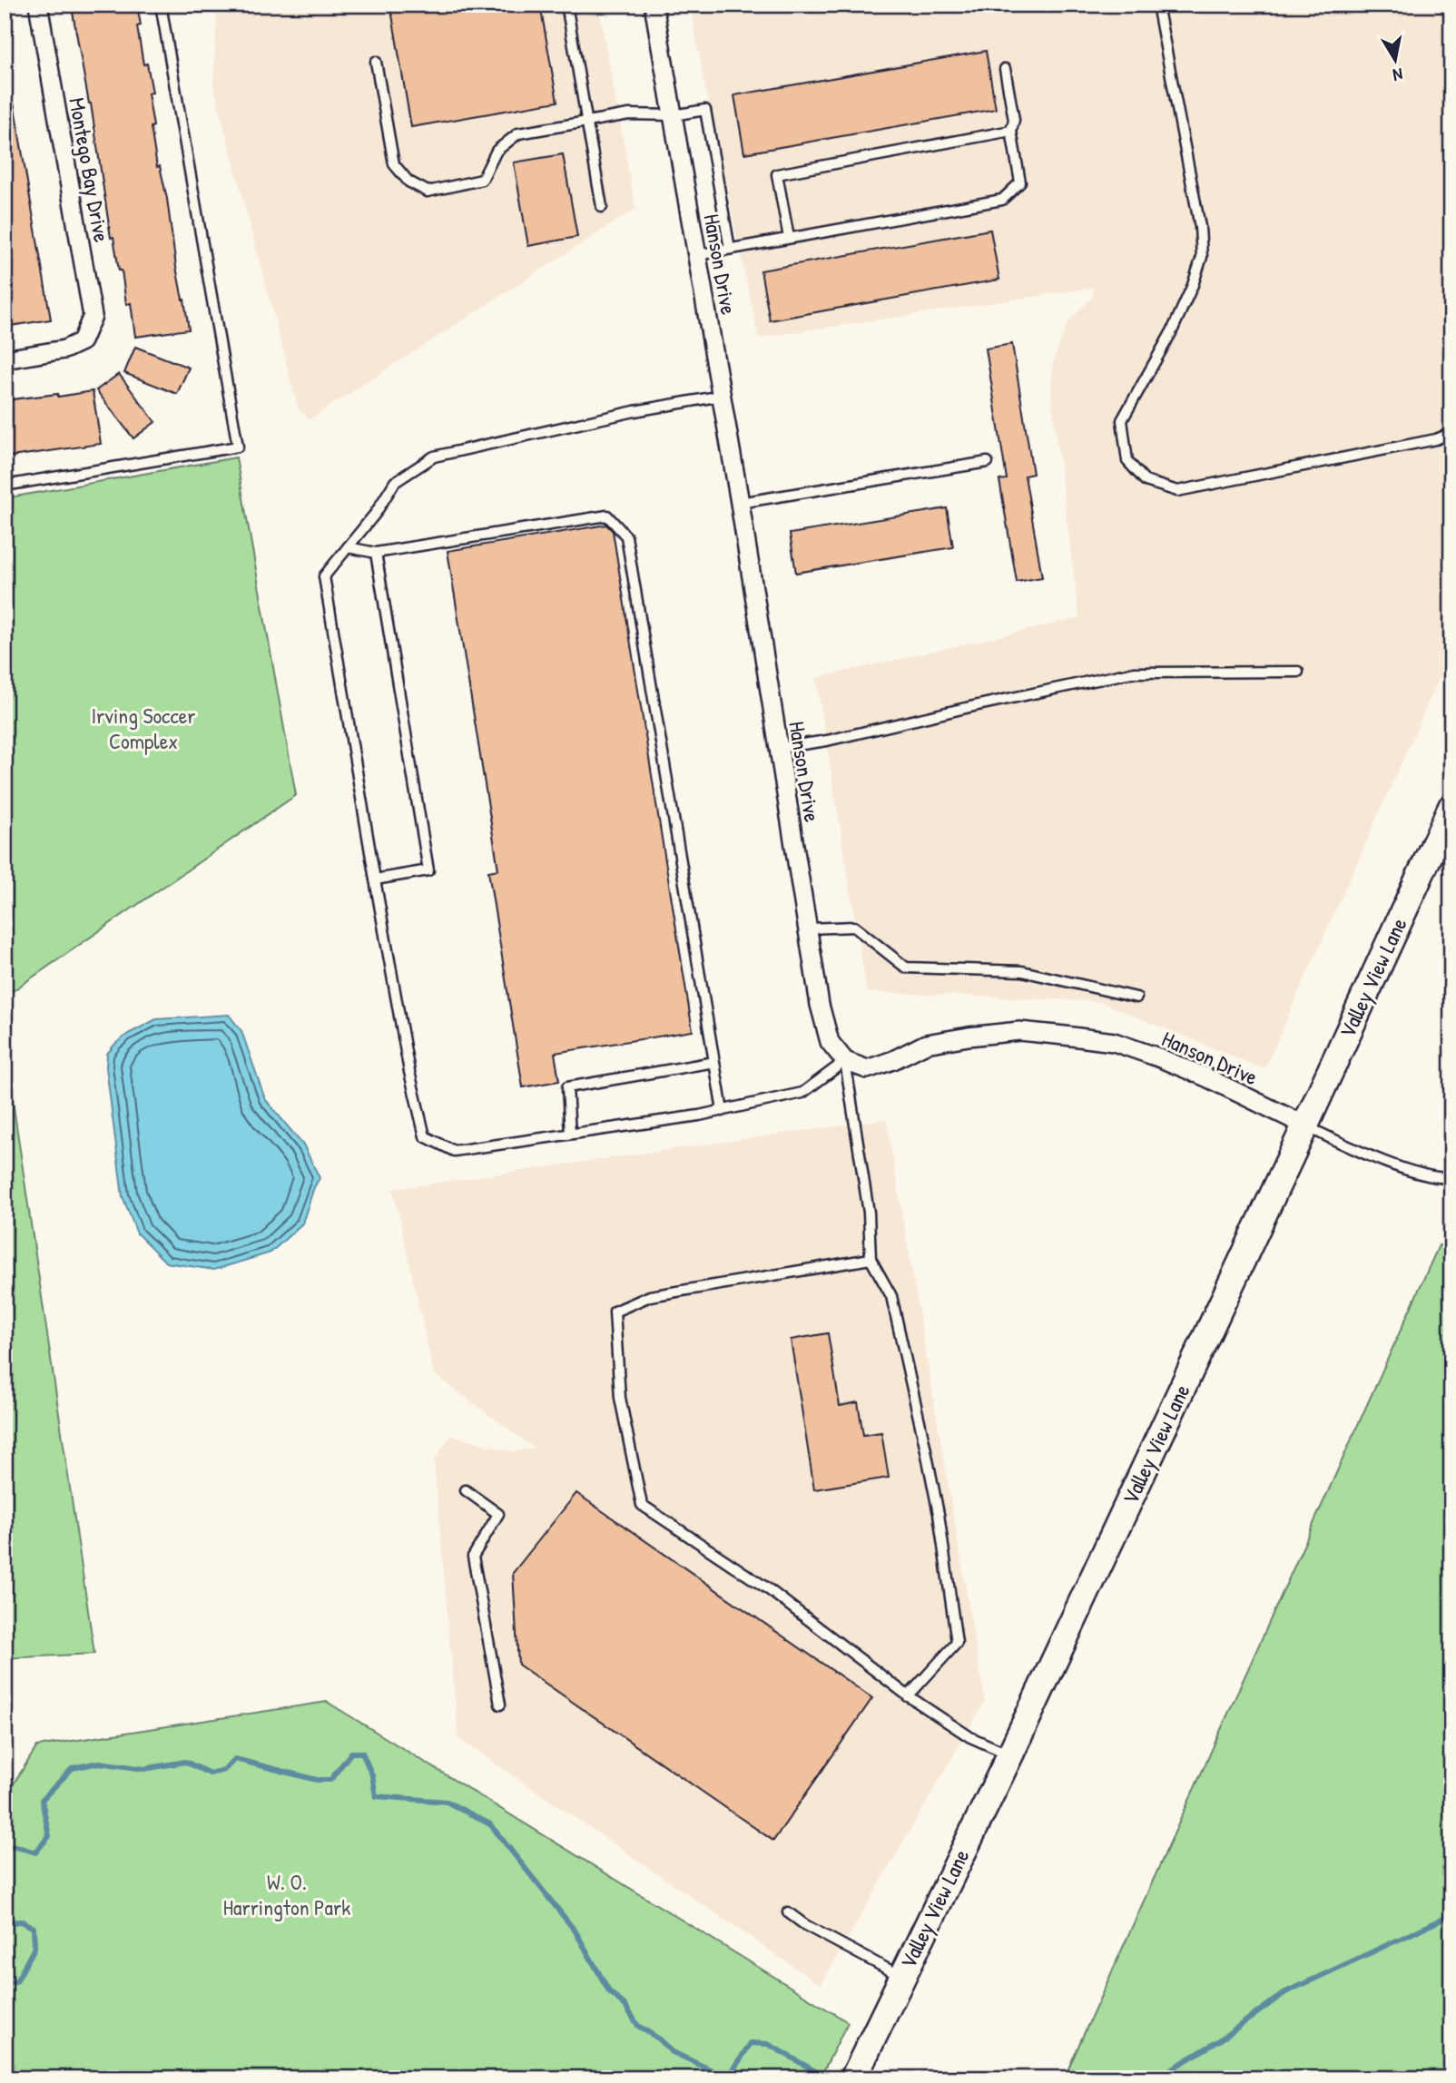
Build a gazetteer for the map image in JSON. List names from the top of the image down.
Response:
{
  "streets": {
    "main road": ["Valley View Lane"],
    "street": ["Montego Bay Drive", "Hanson Drive"]
  },
  "crossings": [
    ["Hanson Drive", "Valley View Lane"]
  ],
  "parks": ["Irving Soccer Complex", "W. O. Harrington Park"],
  "north": "bottom"
}
